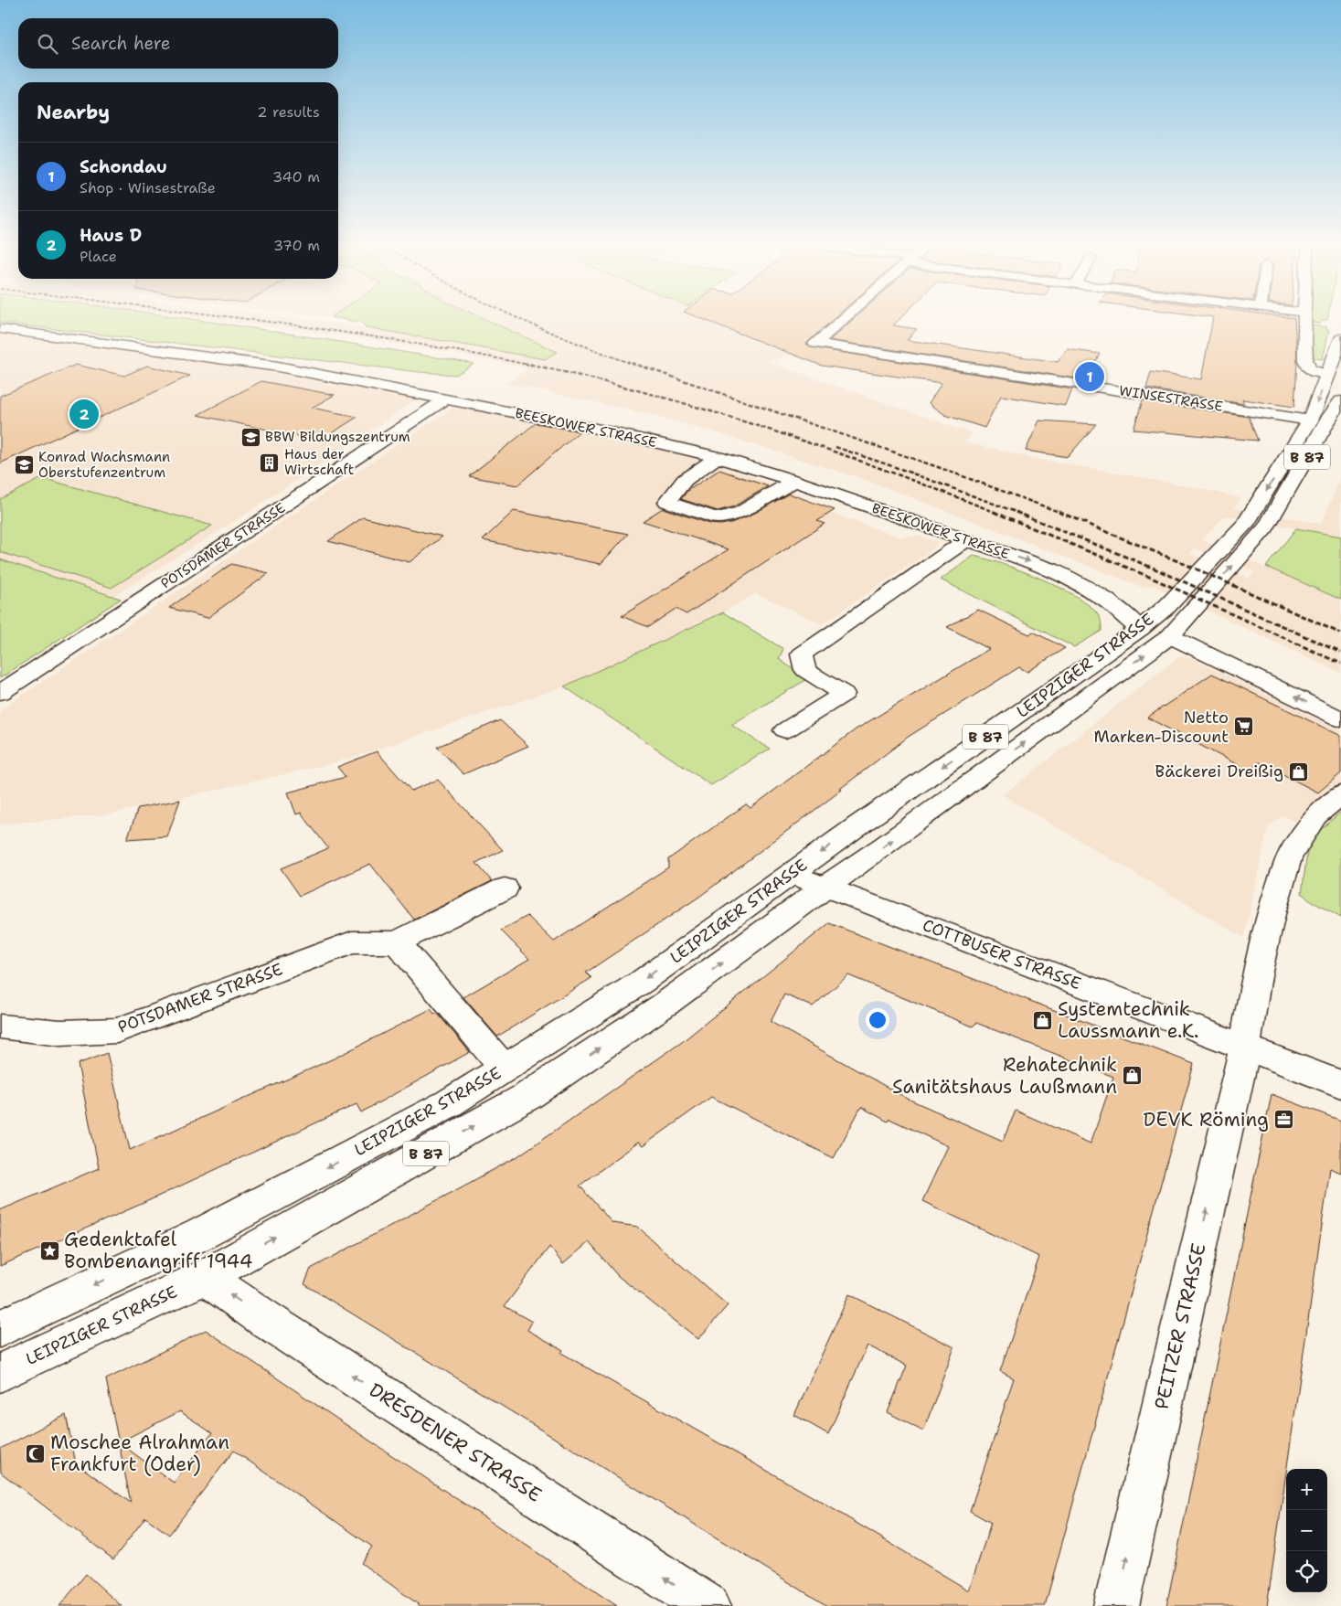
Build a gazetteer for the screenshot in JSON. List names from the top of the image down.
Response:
{
  "streets": {
    "street": [
      "WINSESTRASSE",
      "BEESKOWER STRASSE",
      "B 87",
      "POTSDAMER STRASSE",
      "LEIPZIGER STRASSE",
      "COTTBUSER STRASSE",
      "PEITZER STRASSE",
      "DRESDENER STRASSE"
    ]
  },
  "crossings": [
    ["WINSESTRASSE", "LEIPZIGER STRASSE"],
    ["BEESKOWER STRASSE", "POTSDAMER STRASSE"],
    ["BEESKOWER STRASSE", "LEIPZIGER STRASSE"],
    ["LEIPZIGER STRASSE", "COTTBUSER STRASSE"],
    ["LEIPZIGER STRASSE", "DRESDENER STRASSE"],
    ["COTTBUSER STRASSE", "PEITZER STRASSE"]
  ],
  "one_way": ["PEITZER STRASSE", "DRESDENER STRASSE"],
  "places": {
    "school or university": ["BBW Bildungszentrum", "Konrad Wachsmann Oberstufenzentrum"],
    "building": ["Haus der Wirtschaft"],
    "supermarket": ["Netto Marken-Discount"],
    "shop": ["Bäckerei Dreißig", "Systemtechnik Laussmann e.K.", "Rehatechnik Sanitätshaus Laußmann"],
    "office": ["DEVK Röming"],
    "place": ["Gedenktafel Bombenangriff 1944"],
    "mosque": ["Moschee Alrahman Frankfurt (Oder)"]
  },
  "page": {
    "search": "Search here",
    "heading": ["Nearby", "2 results"],
    "list": [
      {
        "mark": "1",
        "name": "Schondau",
        "note": "Shop · Winsestraße",
        "value": "340 m"
      },
      {
        "mark": "2",
        "name": "Haus D",
        "note": "Place",
        "value": "370 m"
      }
    ],
    "pins": ["1", "2"],
    "map_buttons": ["+", "−"]
  }
}
